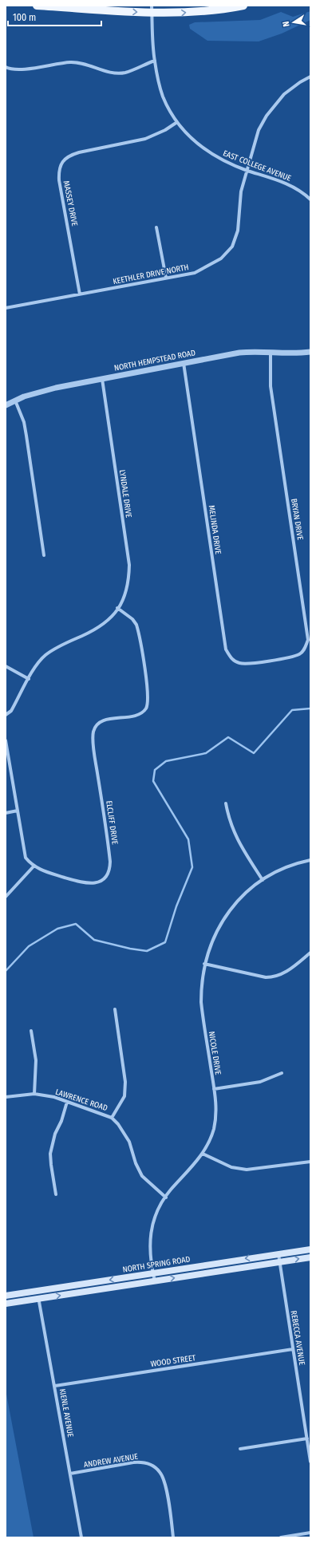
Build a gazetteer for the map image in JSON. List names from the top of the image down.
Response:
{
  "streets": {
    "main road": ["NORTH SPRING ROAD"],
    "street": [
      "EAST COLLEGE AVENUE",
      "MASSEY DRIVE",
      "KEETHLER DRIVE NORTH",
      "NORTH HEMPSTEAD ROAD",
      "LYNDALE DRIVE",
      "BRYAN DRIVE",
      "MELINDA DRIVE",
      "ELCLIFF DRIVE",
      "NICOLE DRIVE",
      "LAWRENCE ROAD",
      "REBECCA AVENUE",
      "WOOD STREET",
      "KIENLE AVENUE",
      "ANDREW AVENUE"
    ]
  },
  "crossings": [
    ["EAST COLLEGE AVENUE", "MASSEY DRIVE"],
    ["EAST COLLEGE AVENUE", "KEETHLER DRIVE NORTH"],
    ["MASSEY DRIVE", "KEETHLER DRIVE NORTH"],
    ["NORTH HEMPSTEAD ROAD", "LYNDALE DRIVE"],
    ["NORTH HEMPSTEAD ROAD", "BRYAN DRIVE"],
    ["NORTH HEMPSTEAD ROAD", "MELINDA DRIVE"],
    ["LYNDALE DRIVE", "ELCLIFF DRIVE"],
    ["BRYAN DRIVE", "MELINDA DRIVE"],
    ["NICOLE DRIVE", "LAWRENCE ROAD"],
    ["NICOLE DRIVE", "NORTH SPRING ROAD"],
    ["NORTH SPRING ROAD", "REBECCA AVENUE"],
    ["NORTH SPRING ROAD", "KIENLE AVENUE"],
    ["REBECCA AVENUE", "WOOD STREET"],
    ["WOOD STREET", "KIENLE AVENUE"],
    ["KIENLE AVENUE", "ANDREW AVENUE"]
  ],
  "scale_bar": "100 m",
  "north": "left"
}
